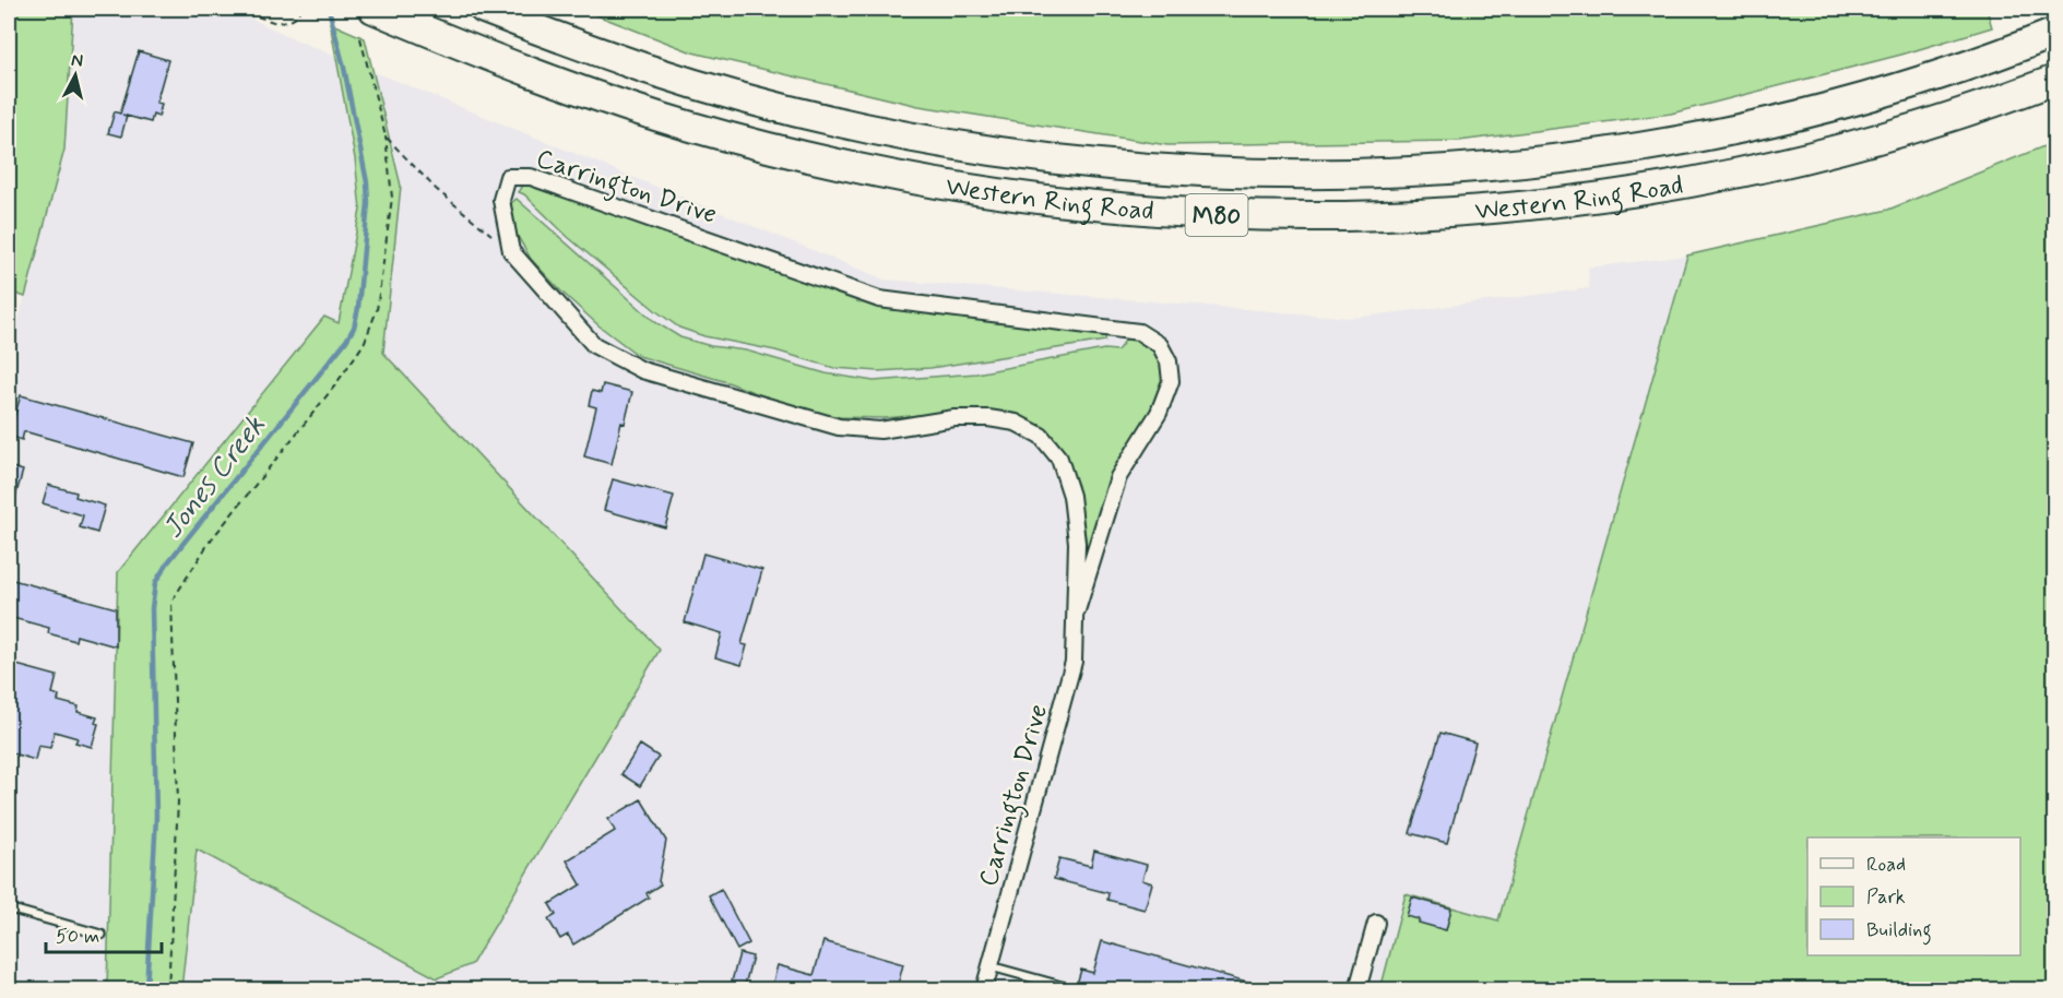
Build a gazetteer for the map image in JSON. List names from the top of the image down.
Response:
{
  "streets": {
    "highway": ["Western Ring Road", "M80"],
    "street": ["Carrington Drive"]
  },
  "water": ["Jones Creek"],
  "legend": ["Road", "Park", "Building"],
  "scale_bar": "50 m",
  "north": "top"
}
